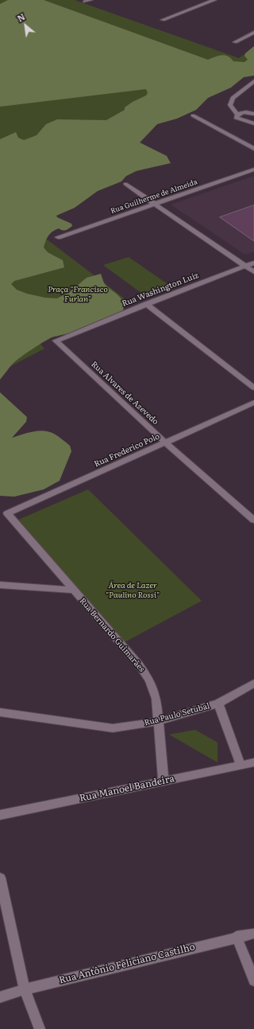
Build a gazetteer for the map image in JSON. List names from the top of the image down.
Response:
{
  "streets": {
    "street": [
      "Rua Guilherme de Almeida",
      "Rua Washington Luiz",
      "Rua Alvares de Azevedo",
      "Rua Frederico Polo",
      "Rua Bernardo Guimarães",
      "Rua Paulo Setubal",
      "Rua Manoel Bandeira",
      "Rua Antônio Feliciano Castilho"
    ]
  },
  "crossings": [
    ["Rua Washington Luiz", "Rua Alvares de Azevedo"],
    ["Rua Alvares de Azevedo", "Rua Frederico Polo"],
    ["Rua Frederico Polo", "Rua Bernardo Guimarães"],
    ["Rua Bernardo Guimarães", "Rua Paulo Setubal"],
    ["Rua Bernardo Guimarães", "Rua Manoel Bandeira"]
  ],
  "parks": ["Praça \"Francisco Furlan\"", "Área de Lazer \"Paulino Rossi\""],
  "north": "top left"
}
